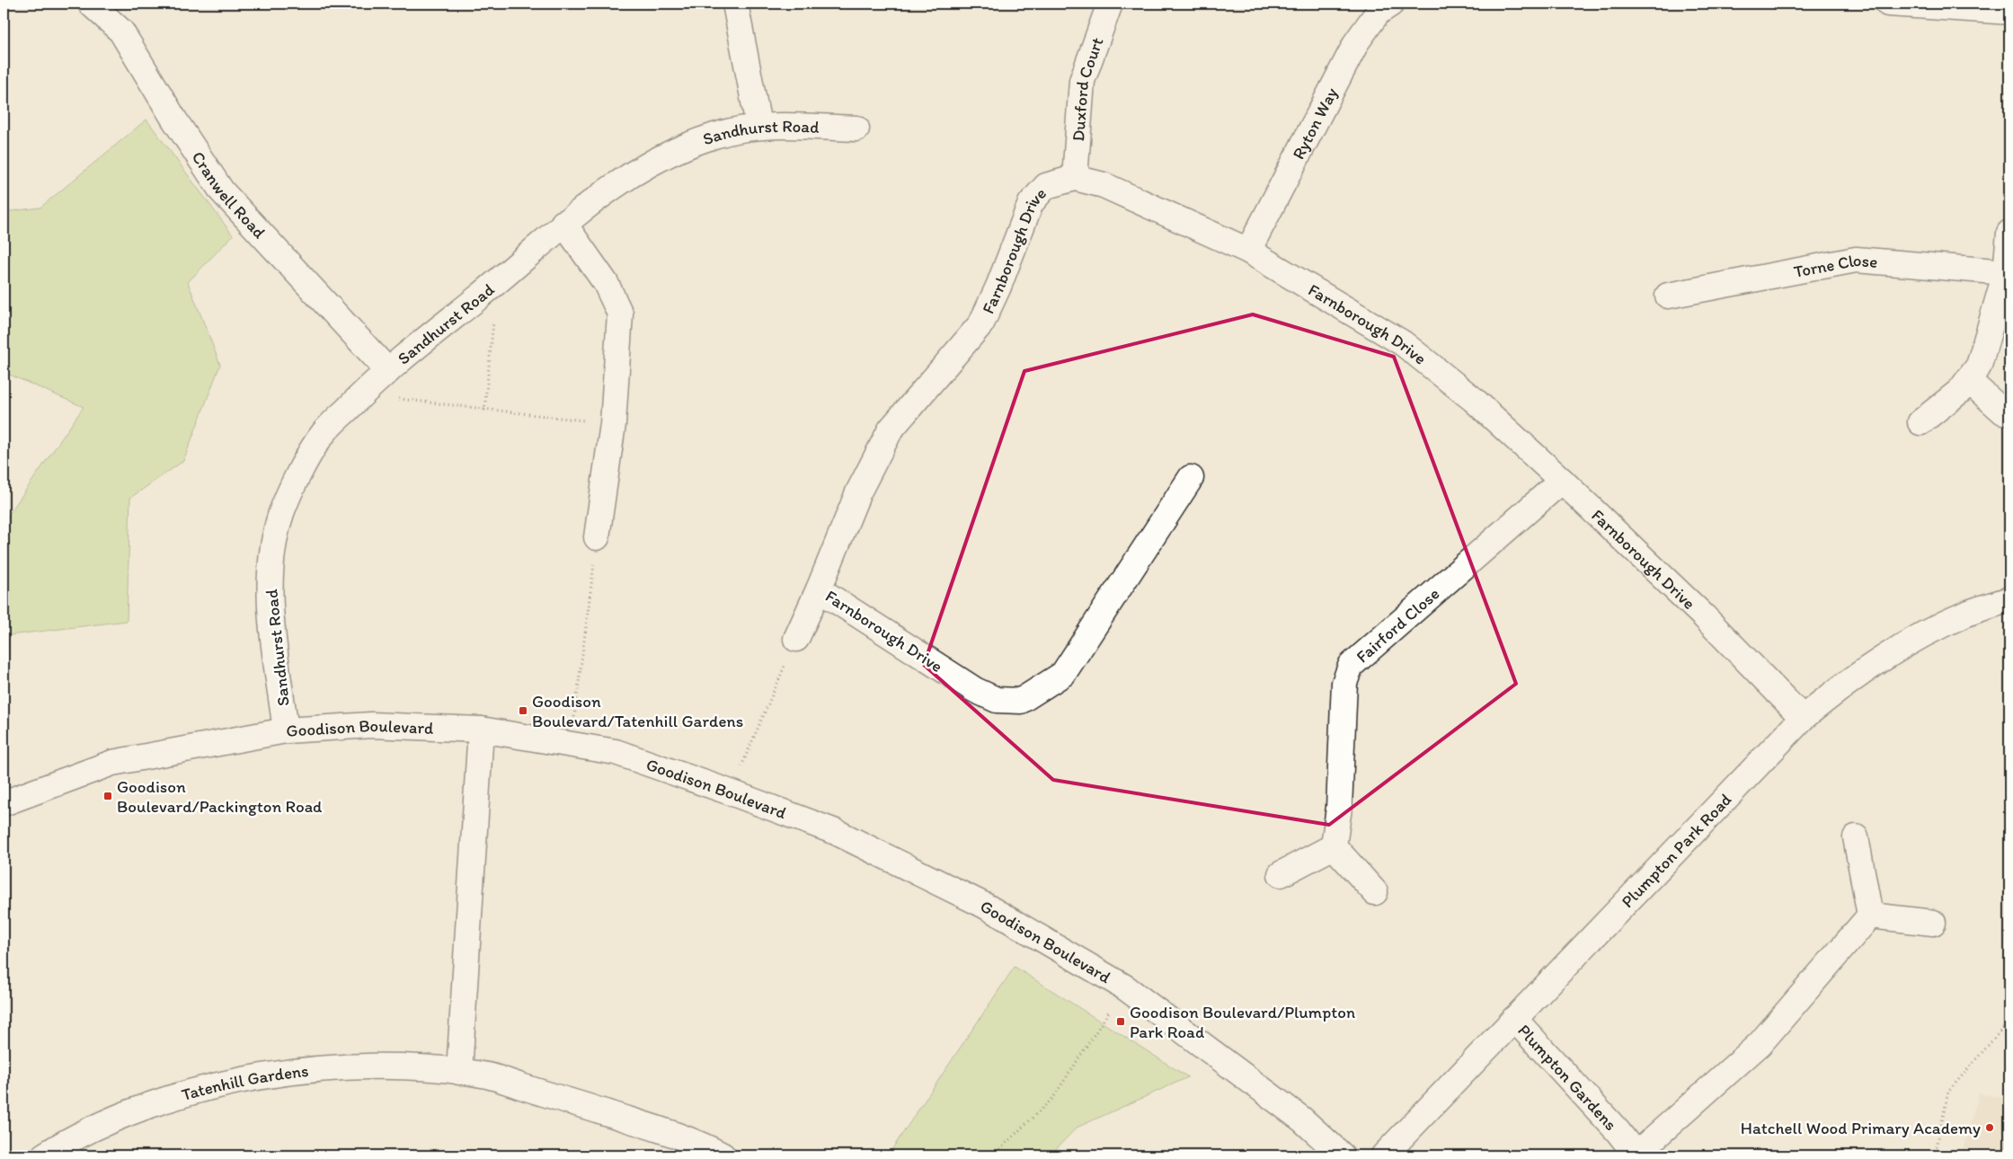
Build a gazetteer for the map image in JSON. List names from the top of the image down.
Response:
{
  "streets": {
    "street": [
      "Duxford Court",
      "Ryton Way",
      "Sandhurst Road",
      "Cranwell Road",
      "Farnborough Drive",
      "Torne Close",
      "Fairford Close",
      "Goodison Boulevard",
      "Plumpton Park Road",
      "Plumpton Gardens",
      "Tatenhill Gardens"
    ]
  },
  "crossings": [
    ["Duxford Court", "Farnborough Drive"],
    ["Ryton Way", "Farnborough Drive"],
    ["Sandhurst Road", "Cranwell Road"],
    ["Sandhurst Road", "Goodison Boulevard"],
    ["Farnborough Drive", "Fairford Close"],
    ["Farnborough Drive", "Plumpton Park Road"],
    ["Plumpton Park Road", "Plumpton Gardens"]
  ],
  "places": {
    "transit": ["Goodison Boulevard/Tatenhill Gardens", "Goodison Boulevard/Packington Road", "Goodison Boulevard/Plumpton Park Road"],
    "other": ["Hatchell Wood Primary Academy"]
  }
}
